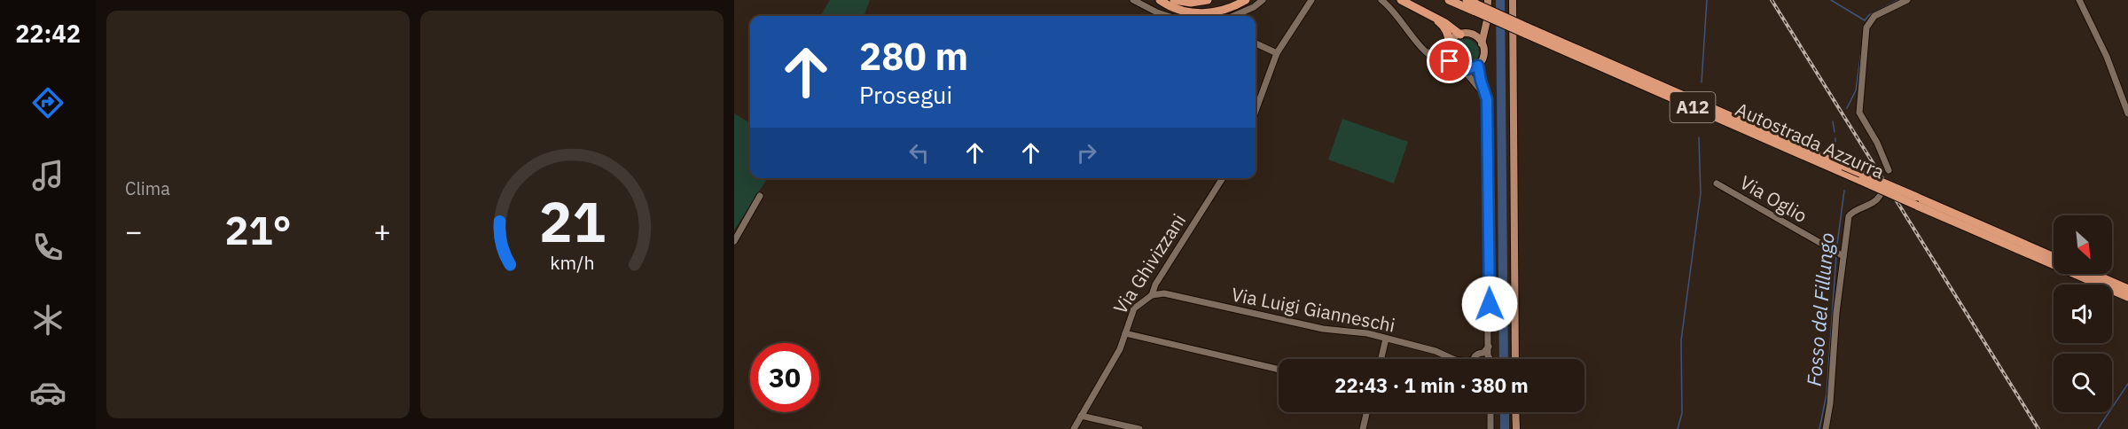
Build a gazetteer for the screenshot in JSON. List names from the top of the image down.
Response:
{
  "streets": {
    "highway": ["A12", "Autostrada Azzurra"],
    "street": ["Via Oglio", "Via Ghivizzani", "Via Luigi Gianneschi"]
  },
  "crossings": [
    ["Via Ghivizzani", "Via Luigi Gianneschi"]
  ],
  "water": ["Fosso del Fillungo"],
  "north": "bottom right",
  "page": {
    "tabs": "22:42",
    "tile": "Clima",
    "turn": ["280 m", "Prosegui"],
    "heat": ["−", "21°", "+"],
    "limit": "30",
    "trip": "22:43 · 1 min · 380 m",
    "gauge": ["21", "km/h"]
  }
}
